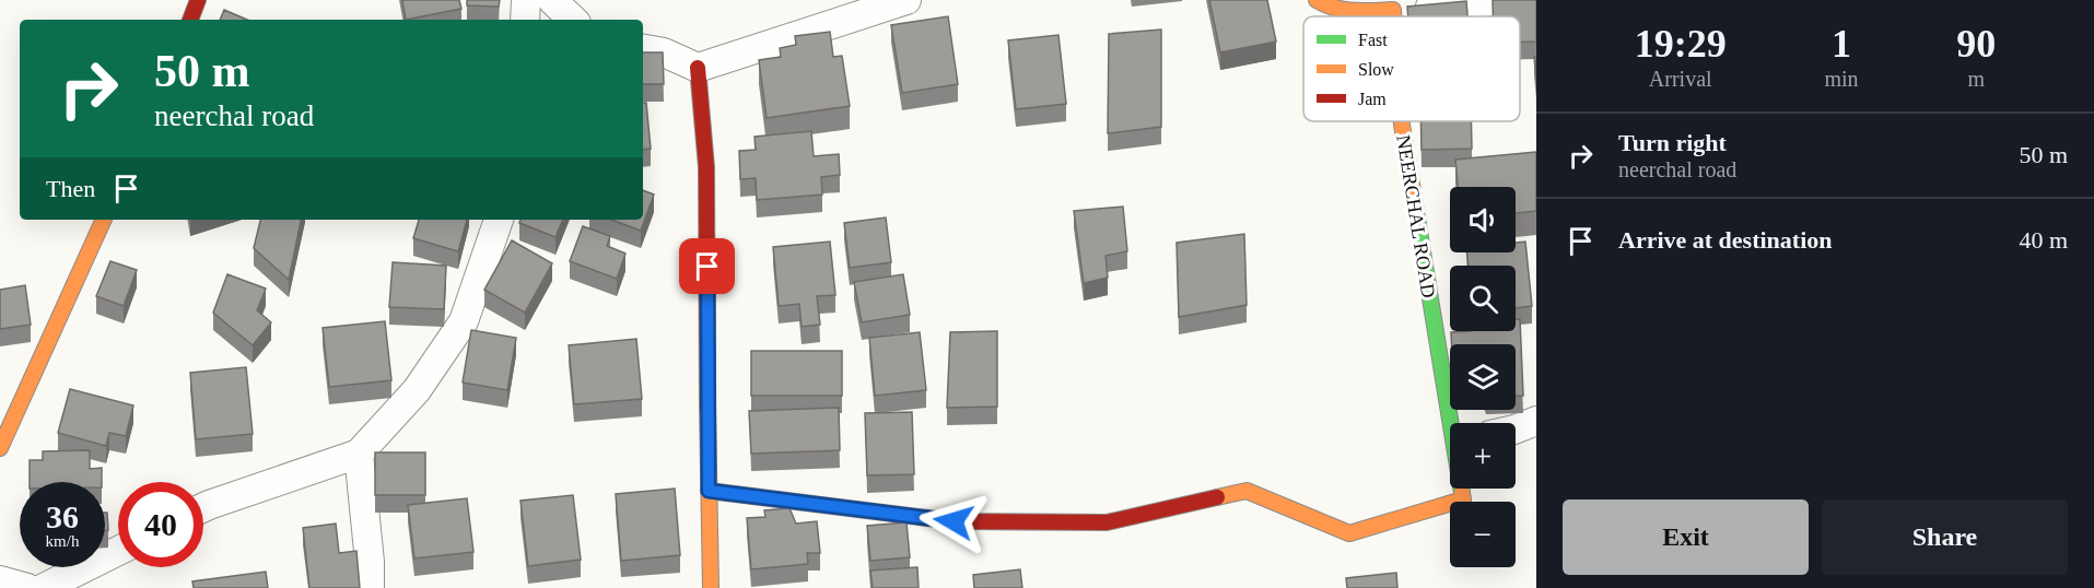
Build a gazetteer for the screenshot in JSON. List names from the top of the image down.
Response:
{
  "streets": {
    "street": ["NEERCHAL ROAD"]
  },
  "legend": ["Fast", "Slow", "Jam"],
  "page": {
    "eta": [
      "19:29",
      "Arrival",
      "1",
      "min",
      "90",
      "m"
    ],
    "turn": ["50 m", "neerchal road"],
    "list": [
      {
        "name": "Turn right",
        "note": "neerchal road",
        "value": "50 m"
      },
      {
        "name": "Arrive at destination",
        "value": "40 m"
      }
    ],
    "then": "Then",
    "map_buttons": ["+", "−"],
    "speed": "36 km/h",
    "limit": "40",
    "buttons": ["Exit", "Share"]
  }
}
